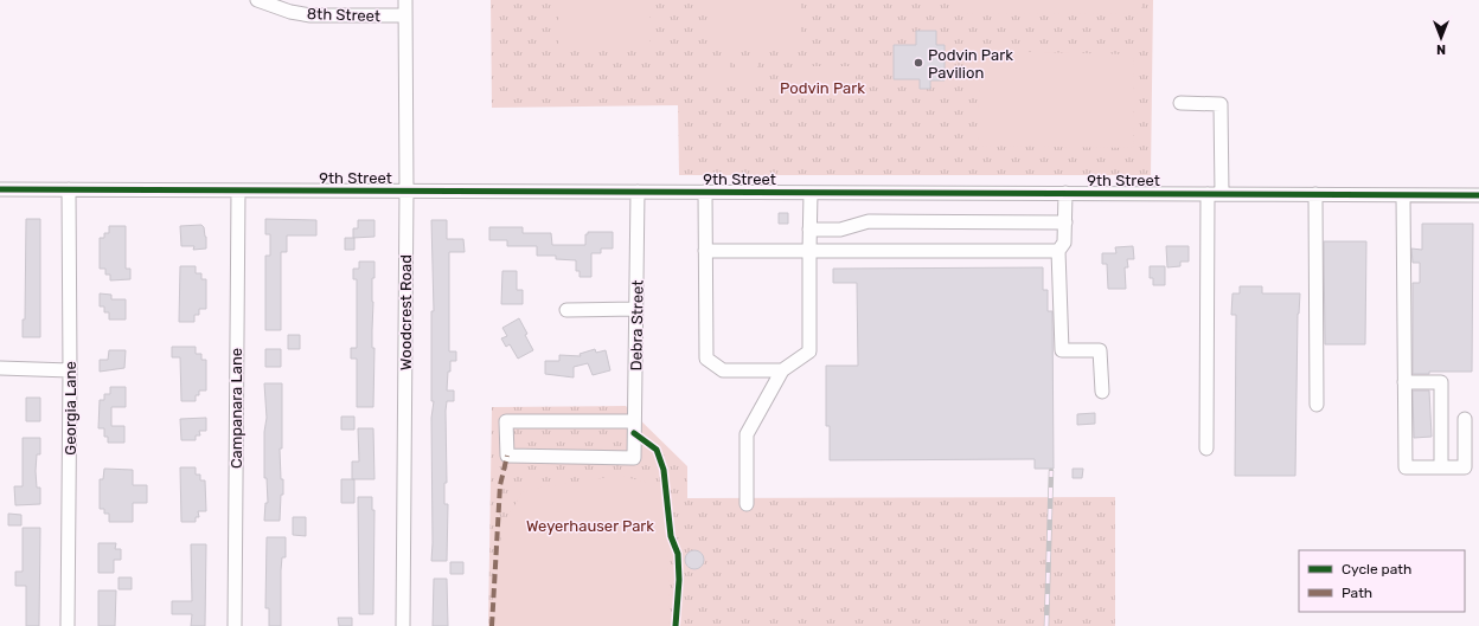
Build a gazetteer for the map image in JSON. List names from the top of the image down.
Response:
{
  "streets": {
    "street": [
      "8th Street",
      "9th Street",
      "Woodcrest Road",
      "Debra Street",
      "Georgia Lane",
      "Campanara Lane"
    ]
  },
  "crossings": [
    ["8th Street", "Woodcrest Road"],
    ["9th Street", "Woodcrest Road"],
    ["9th Street", "Debra Street"],
    ["9th Street", "Georgia Lane"],
    ["9th Street", "Campanara Lane"]
  ],
  "parks": ["Podvin Park", "Weyerhauser Park"],
  "places": ["Podvin Park Pavilion"],
  "legend": ["Cycle path", "Path"],
  "north": "bottom"
}
